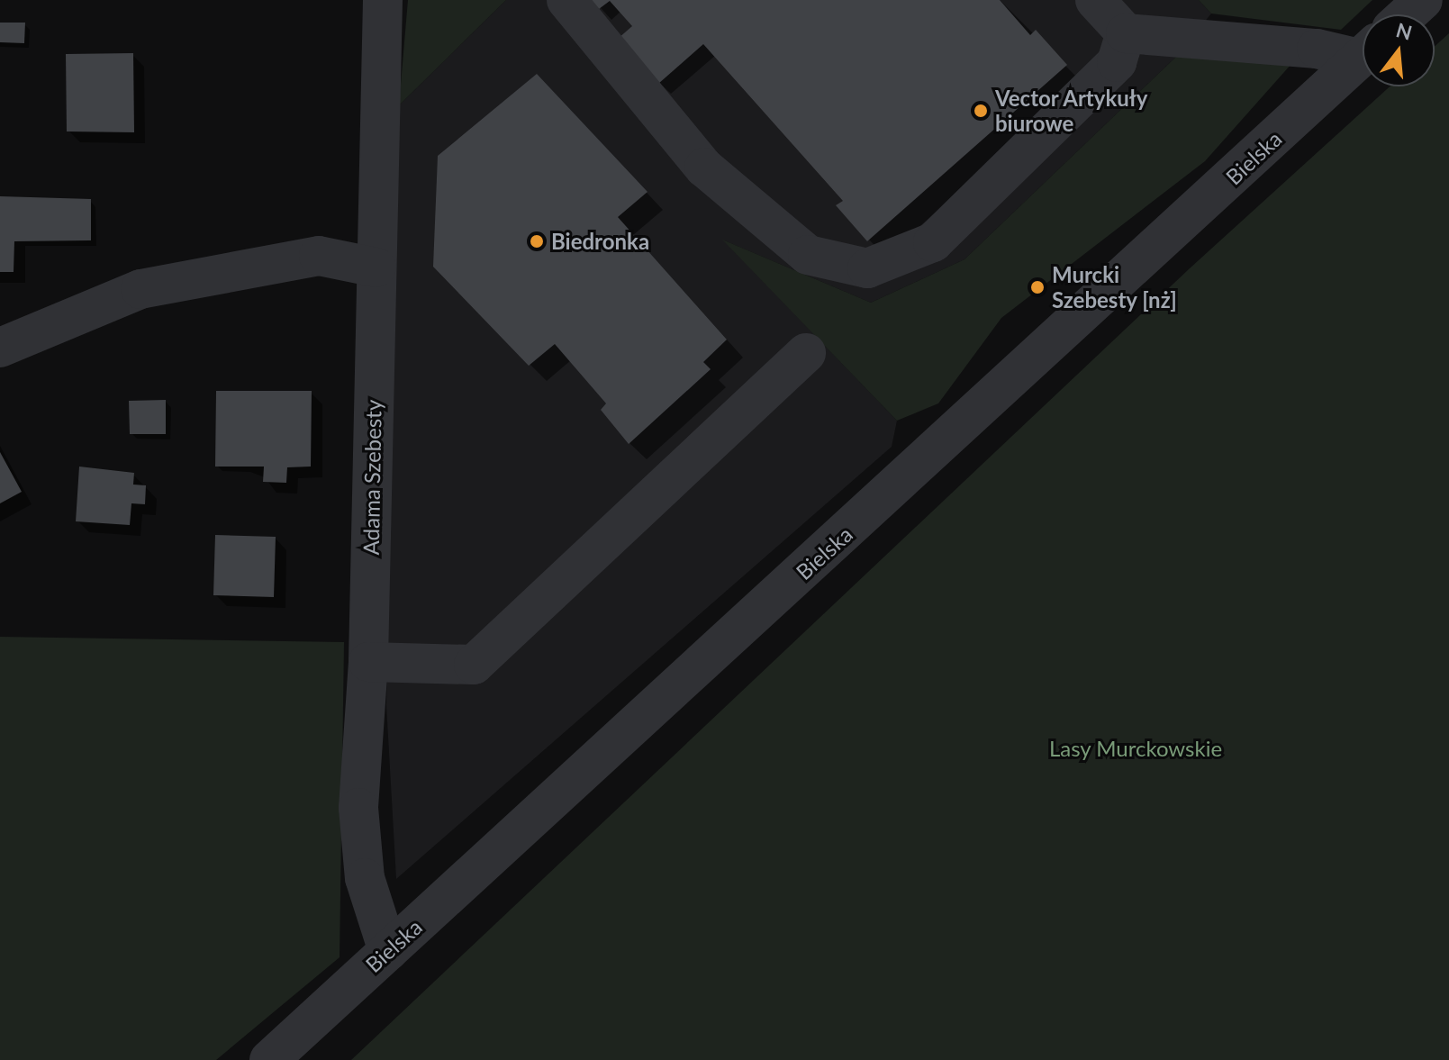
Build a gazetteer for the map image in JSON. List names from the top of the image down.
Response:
{
  "streets": {
    "street": ["Bielska", "Adama Szebesty"]
  },
  "crossings": [
    ["Bielska", "Adama Szebesty"]
  ],
  "parks": ["Lasy Murckowskie"],
  "places": ["Vector Artykuły biurowe", "Biedronka", "Murcki Szebesty [nż]"],
  "north": "top"
}
